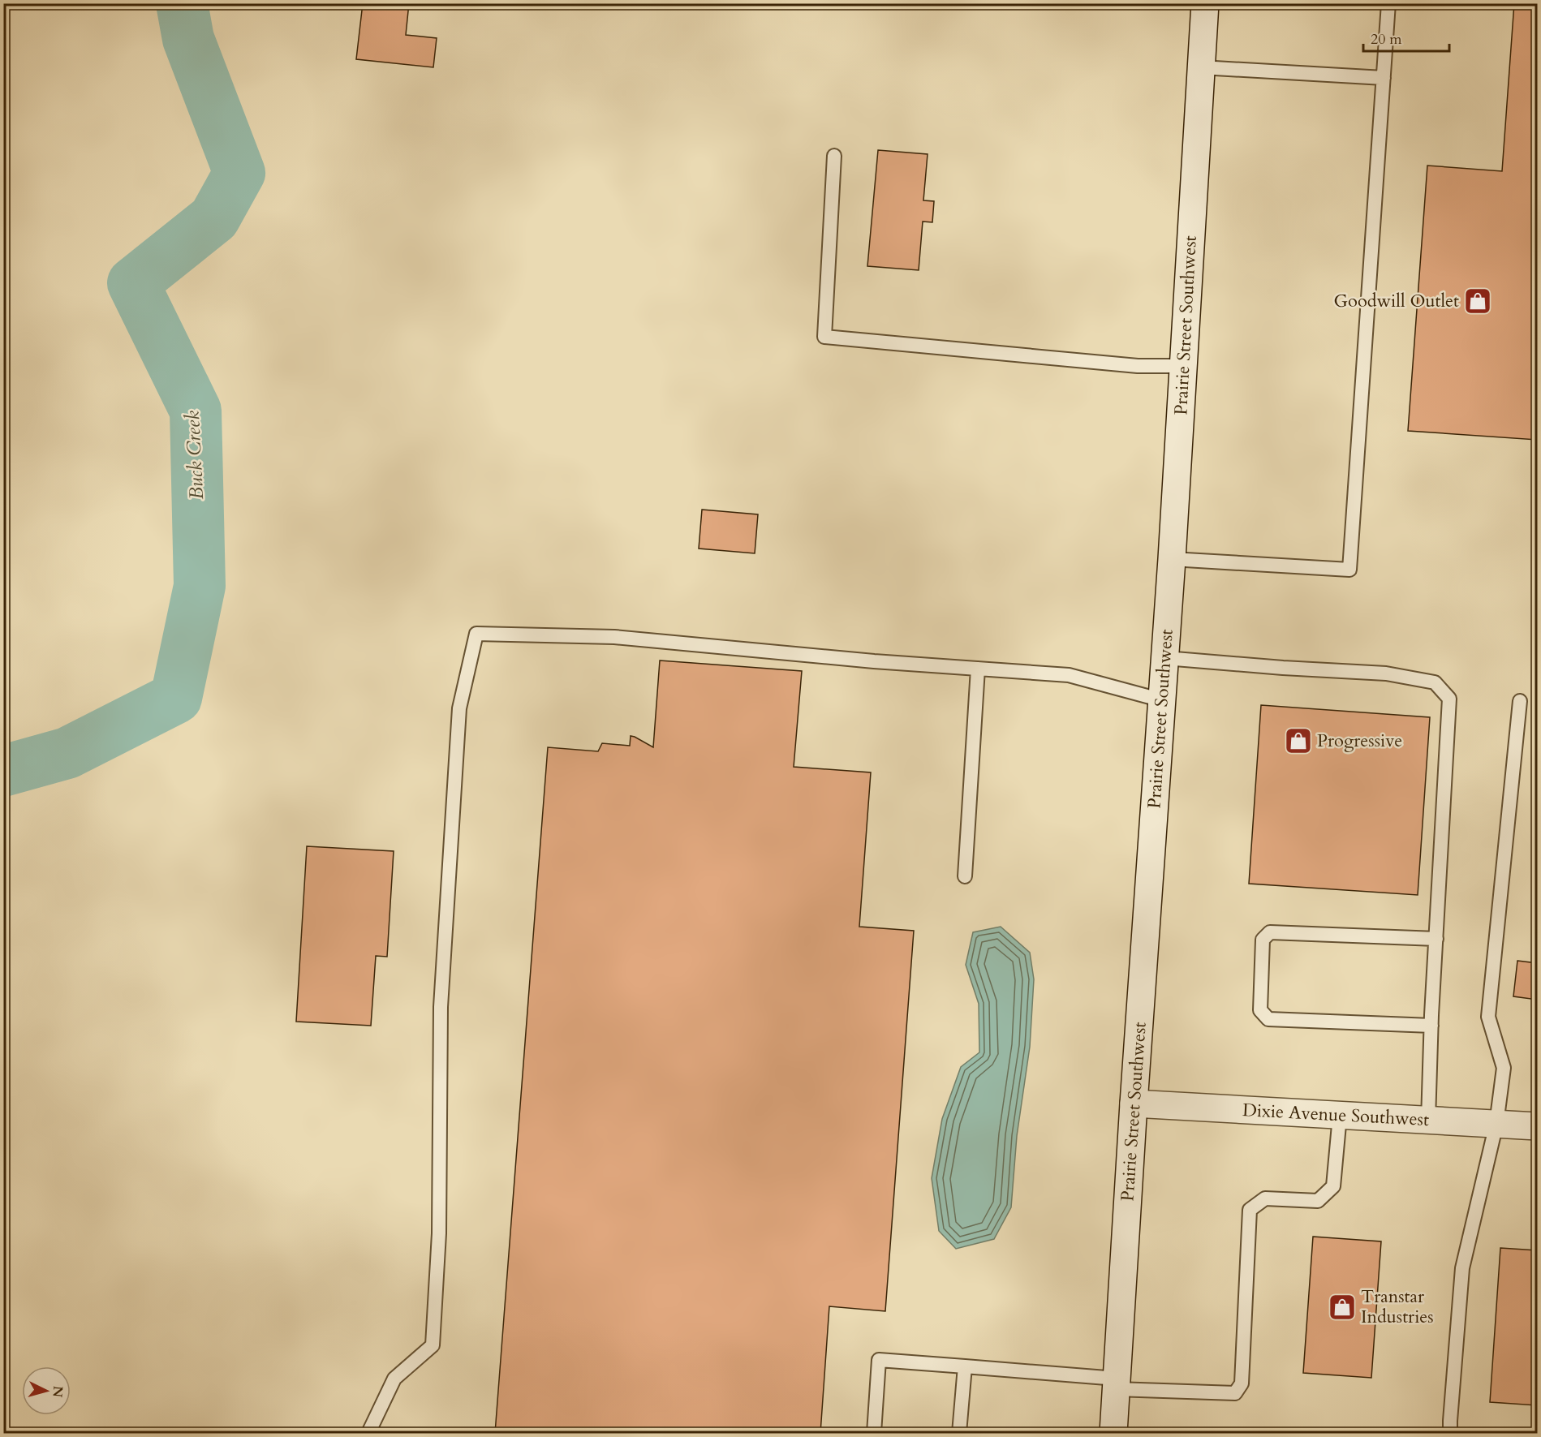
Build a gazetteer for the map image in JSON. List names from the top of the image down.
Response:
{
  "streets": {
    "street": ["Prairie Street Southwest", "Dixie Avenue Southwest"]
  },
  "crossings": [
    ["Prairie Street Southwest", "Dixie Avenue Southwest"]
  ],
  "water": ["Buck Creek"],
  "places": {
    "shop": ["Goodwill Outlet", "Progressive", "Transtar Industries"]
  },
  "scale_bar": "20 m",
  "north": "right"
}
